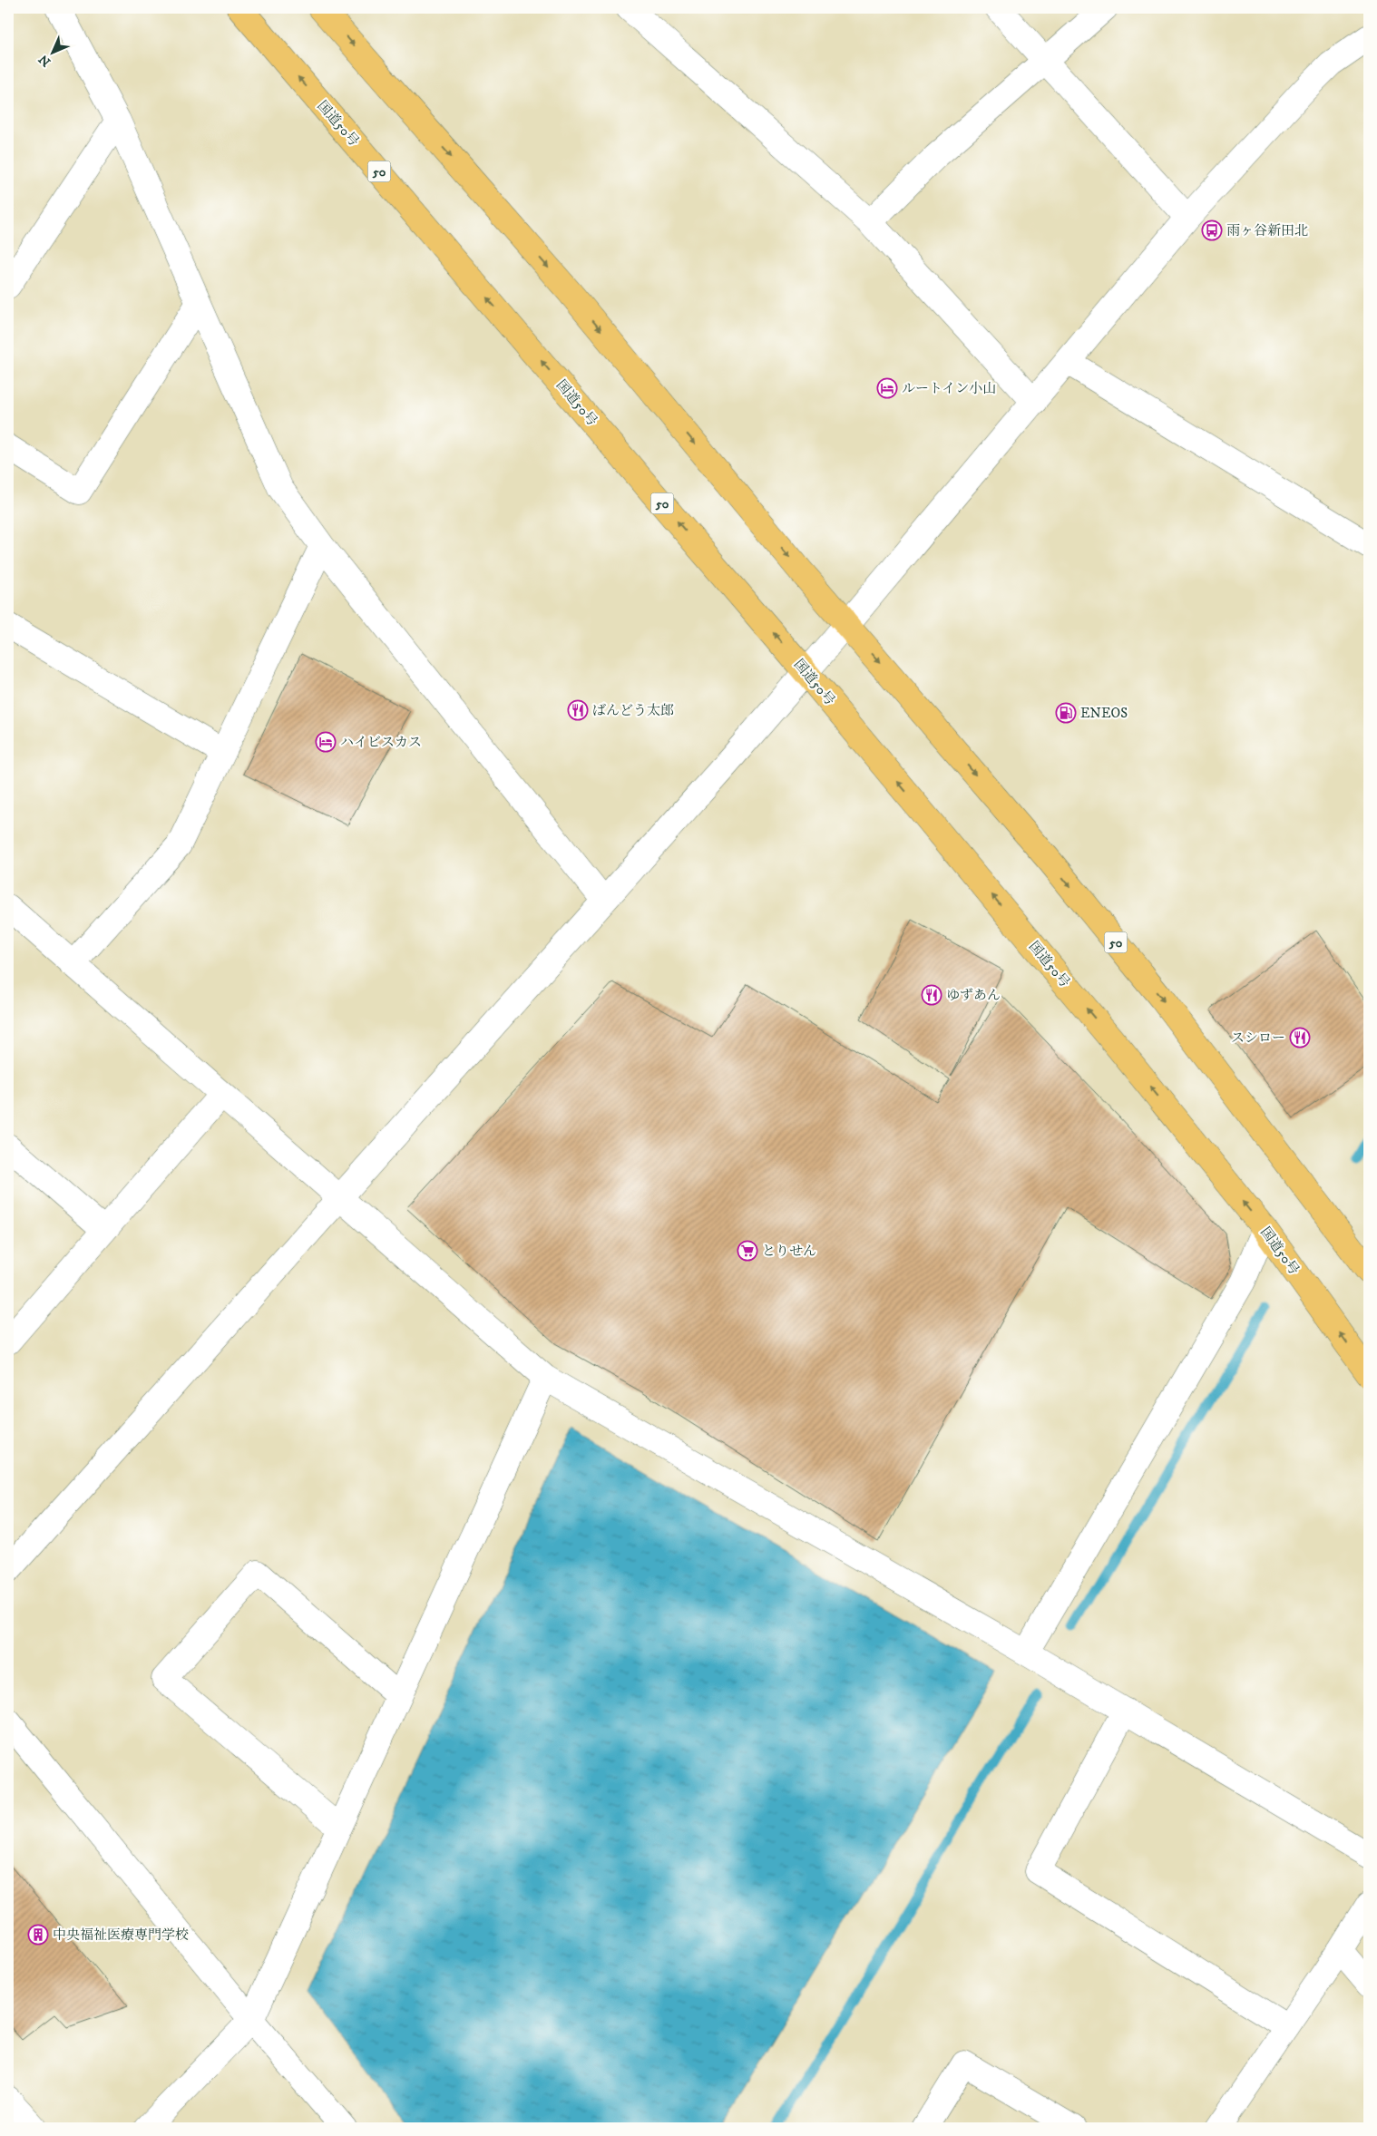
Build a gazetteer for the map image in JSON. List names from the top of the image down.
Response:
{
  "streets": {
    "highway": ["国道50号", "50"]
  },
  "places": {
    "bus stop": ["雨ヶ谷新田北"],
    "hotel": ["ルートイン小山", "ハイビスカス"],
    "restaurant": ["ばんどう太郎", "ゆずあん", "スシロー"],
    "fuel station": ["ENEOS"],
    "supermarket": ["とりせん"],
    "building": ["中央福祉医療専門学校"]
  },
  "north": "bottom left"
}
